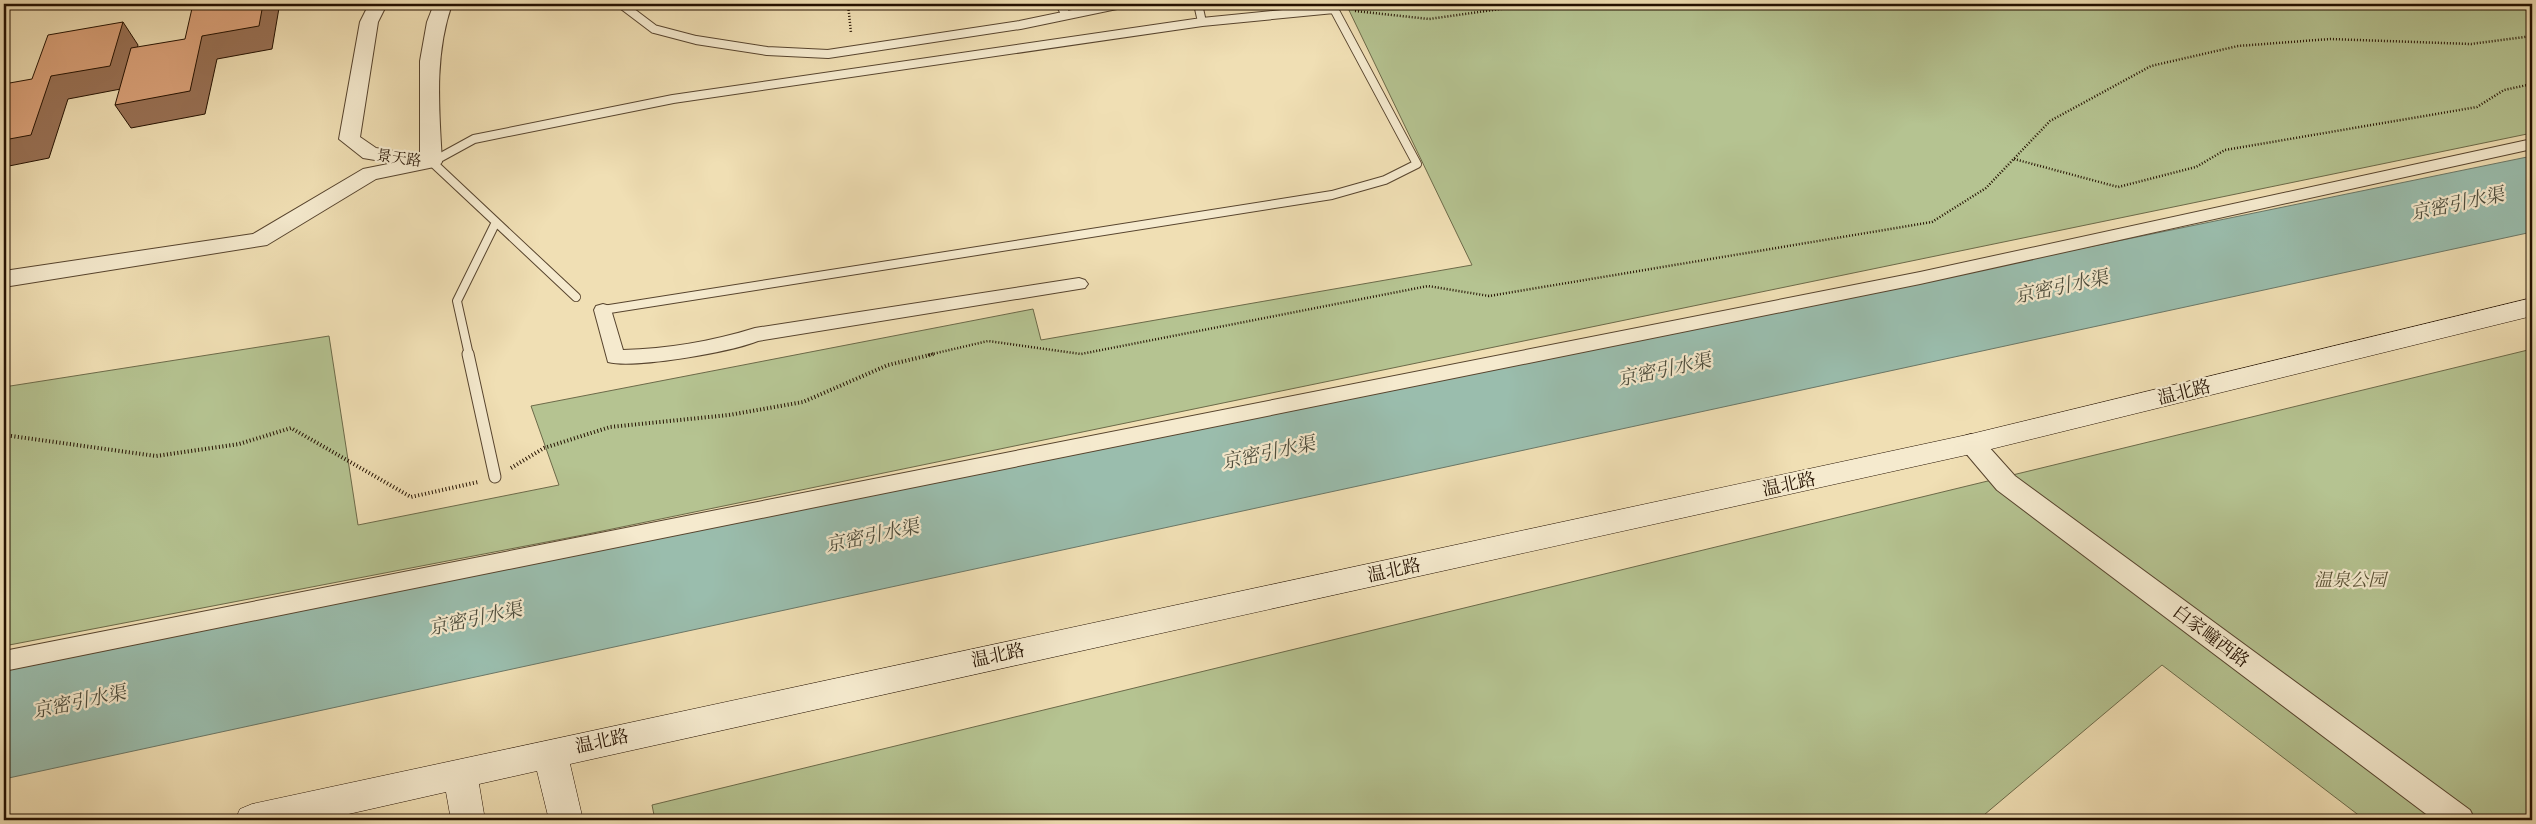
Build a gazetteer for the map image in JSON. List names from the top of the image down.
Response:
{
  "streets": {
    "main road": ["温北路"],
    "street": ["景天路", "白家疃西路"]
  },
  "crossings": [
    ["温北路", "白家疃西路"]
  ],
  "water": ["京密引水渠"],
  "parks": ["温泉公园"]
}
